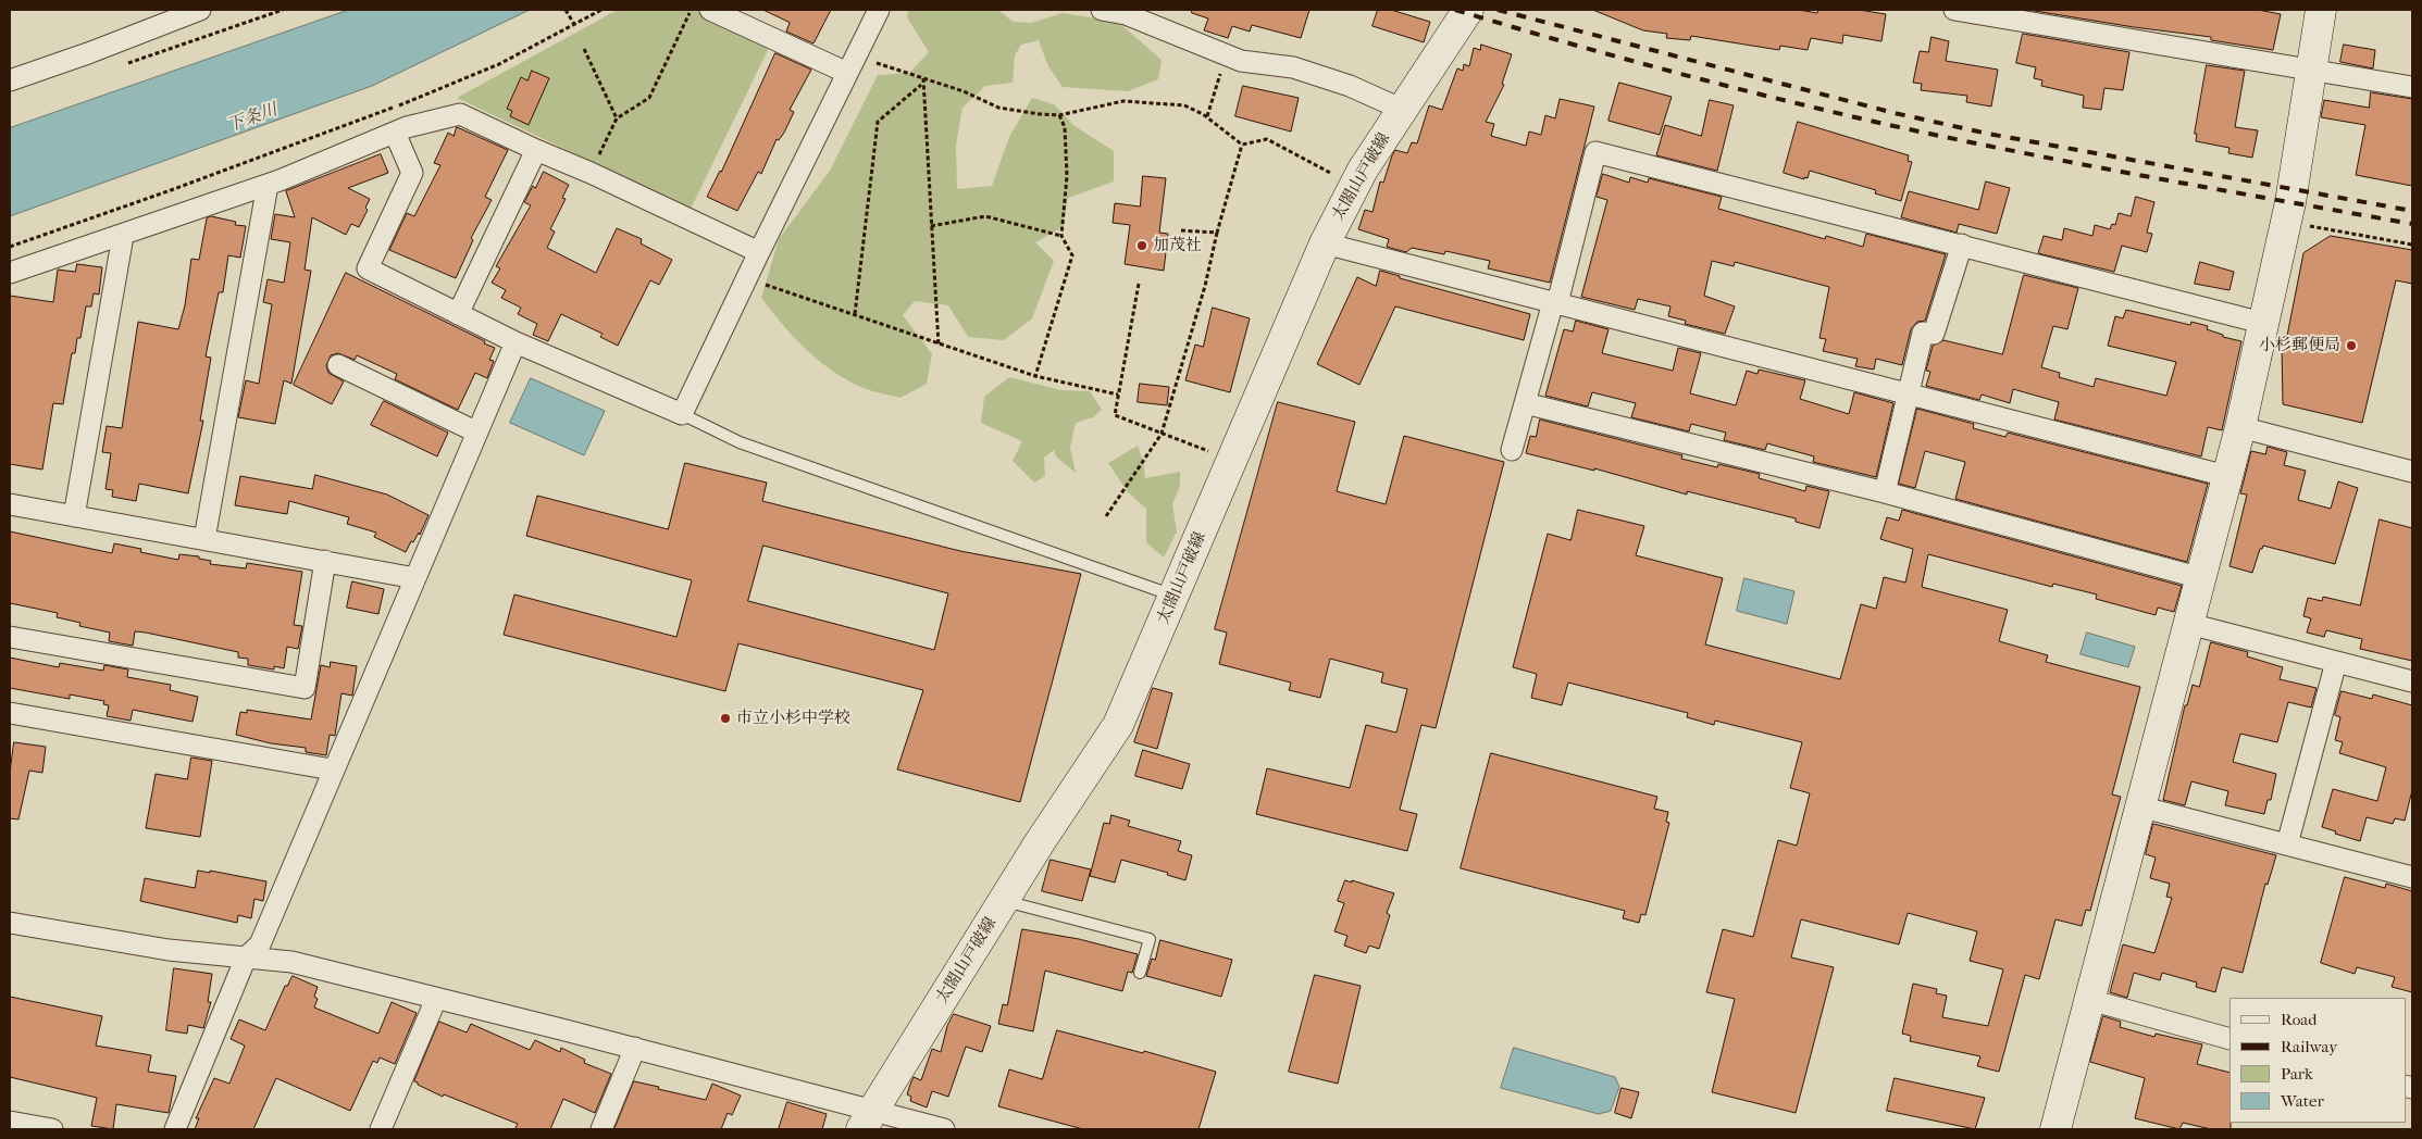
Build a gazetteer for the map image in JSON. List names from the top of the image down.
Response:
{
  "streets": {
    "main road": ["太閤山戸破線"]
  },
  "water": ["下条川"],
  "places": ["加茂社", "小杉郵便局", "市立小杉中学校"],
  "legend": [
    "Road",
    "Railway",
    "Park",
    "Water"
  ]
}
